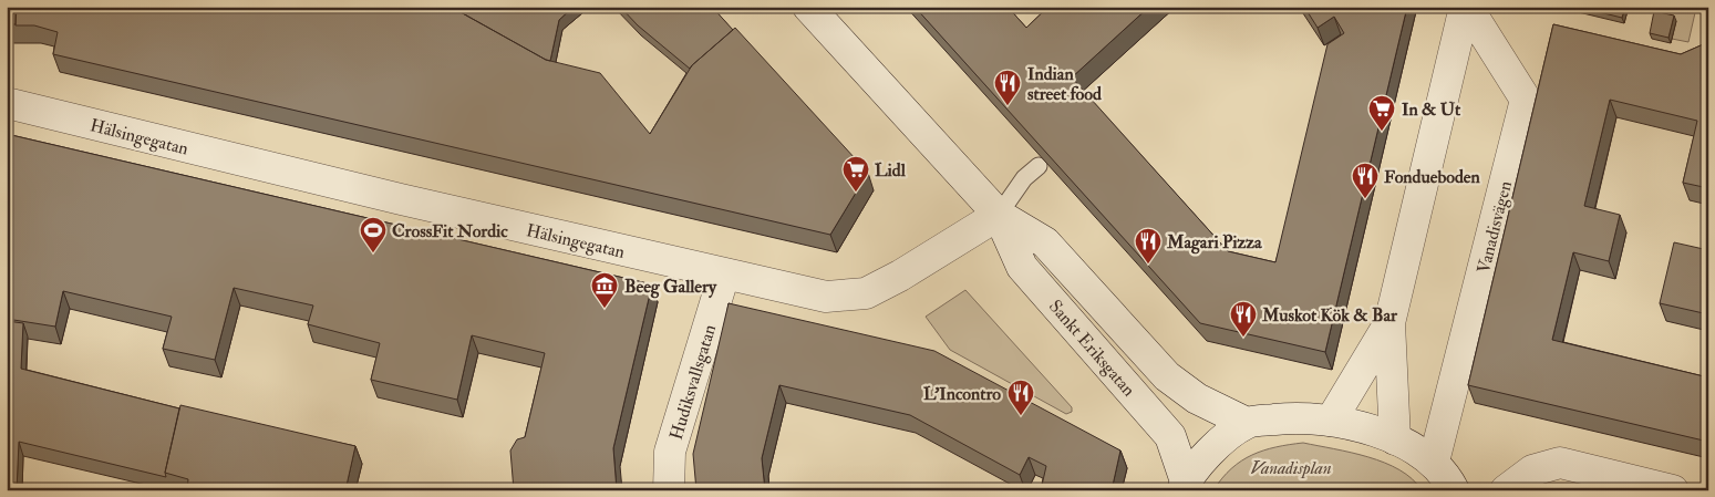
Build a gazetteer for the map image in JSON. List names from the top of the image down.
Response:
{
  "streets": {
    "street": [
      "Hälsingegatan",
      "Vanadisvägen",
      "Sankt Eriksgatan",
      "Hudiksvallsgatan"
    ]
  },
  "crossings": [
    ["Hälsingegatan", "Sankt Eriksgatan"],
    ["Hälsingegatan", "Hudiksvallsgatan"]
  ],
  "parks": ["Vanadisplan"],
  "places": {
    "restaurant": [
      "Indian street food",
      "Fondueboden",
      "Magari Pizza",
      "Muskot Kök & Bar",
      "L'Incontro"
    ],
    "supermarket": ["In & Ut", "Lidl"],
    "sports": ["CrossFit Nordic"],
    "museum": ["Beeg Gallery"]
  }
}
